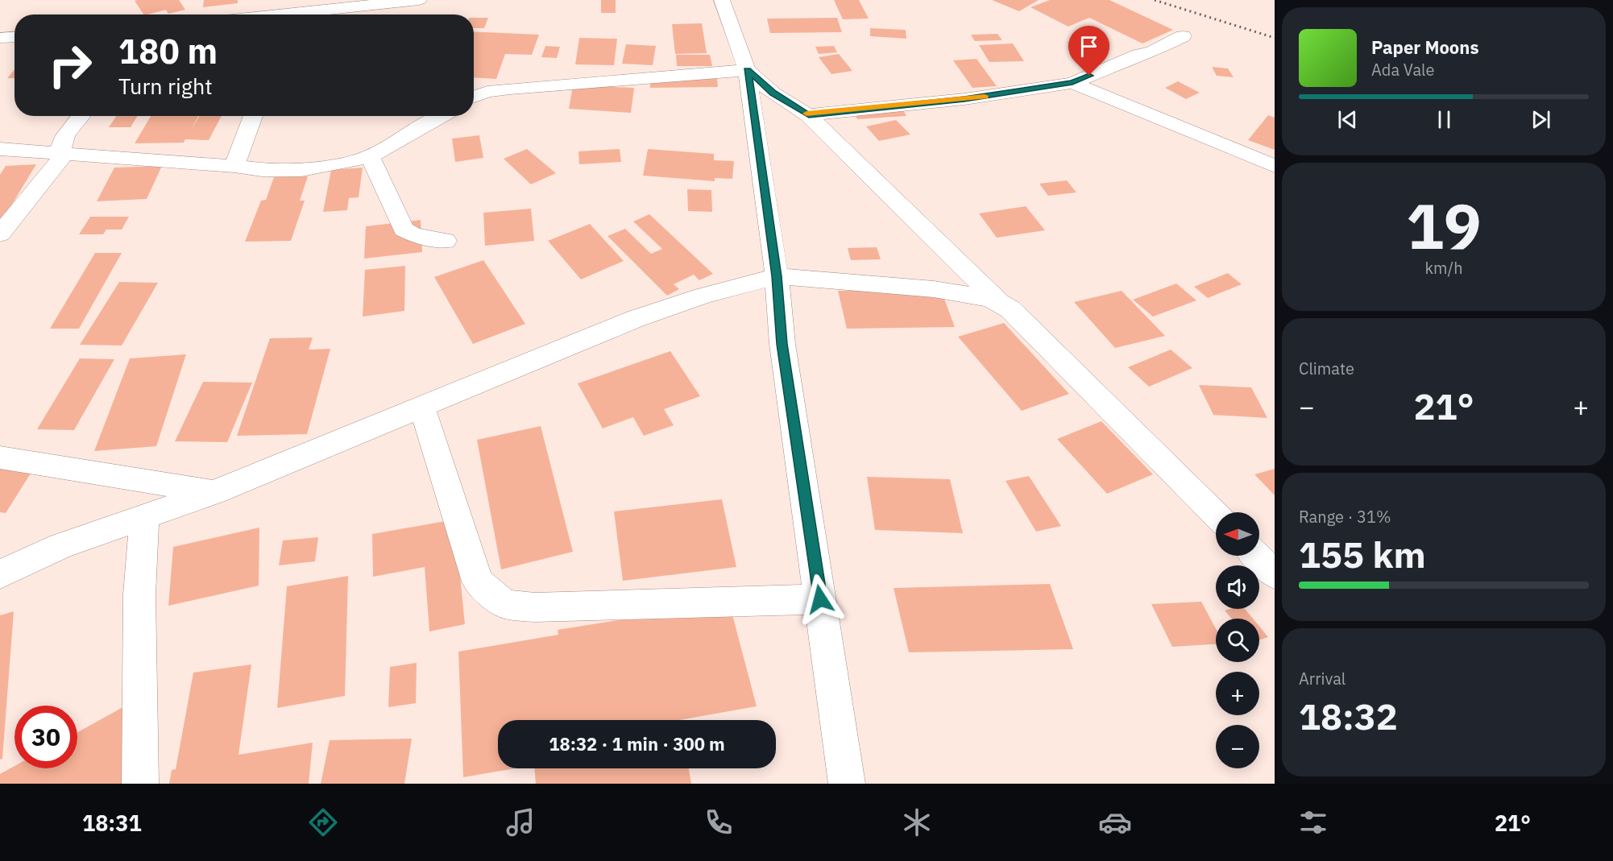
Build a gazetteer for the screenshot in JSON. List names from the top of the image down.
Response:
{
  "north": "left",
  "page": {
    "turn": ["180 m", "Turn right"],
    "song": ["Paper Moons", "Ada Vale"],
    "tile": [
      ["19", "km/h"],
      "Climate",
      ["Range · 31%", "155 km"],
      ["Arrival", "18:32"]
    ],
    "heat": ["−", "21°", "+"],
    "map_buttons": ["+", "−"],
    "limit": "30",
    "trip": "18:32 · 1 min · 300 m",
    "tabs": ["18:31", "21°"]
  }
}
